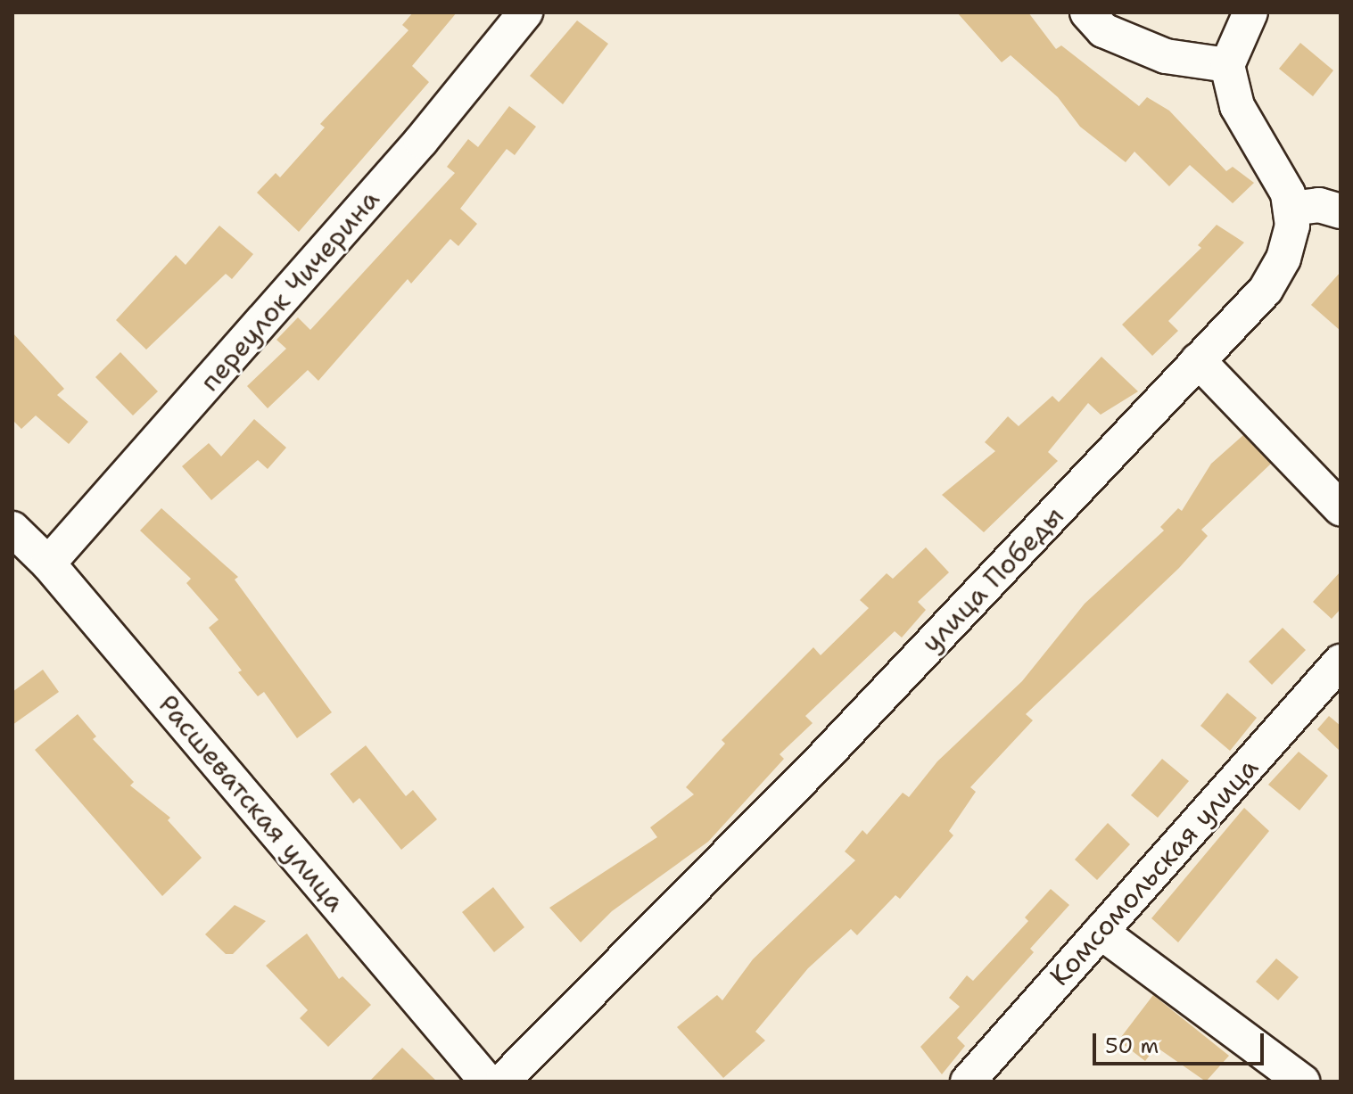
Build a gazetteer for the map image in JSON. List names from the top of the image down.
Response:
{
  "streets": {
    "street": [
      "переулок Чичерина",
      "улица Победы",
      "Расшеватская улица",
      "Комсомольская улица"
    ]
  },
  "crossings": [
    ["переулок Чичерина", "Расшеватская улица"]
  ],
  "scale_bar": "50 m"
}
